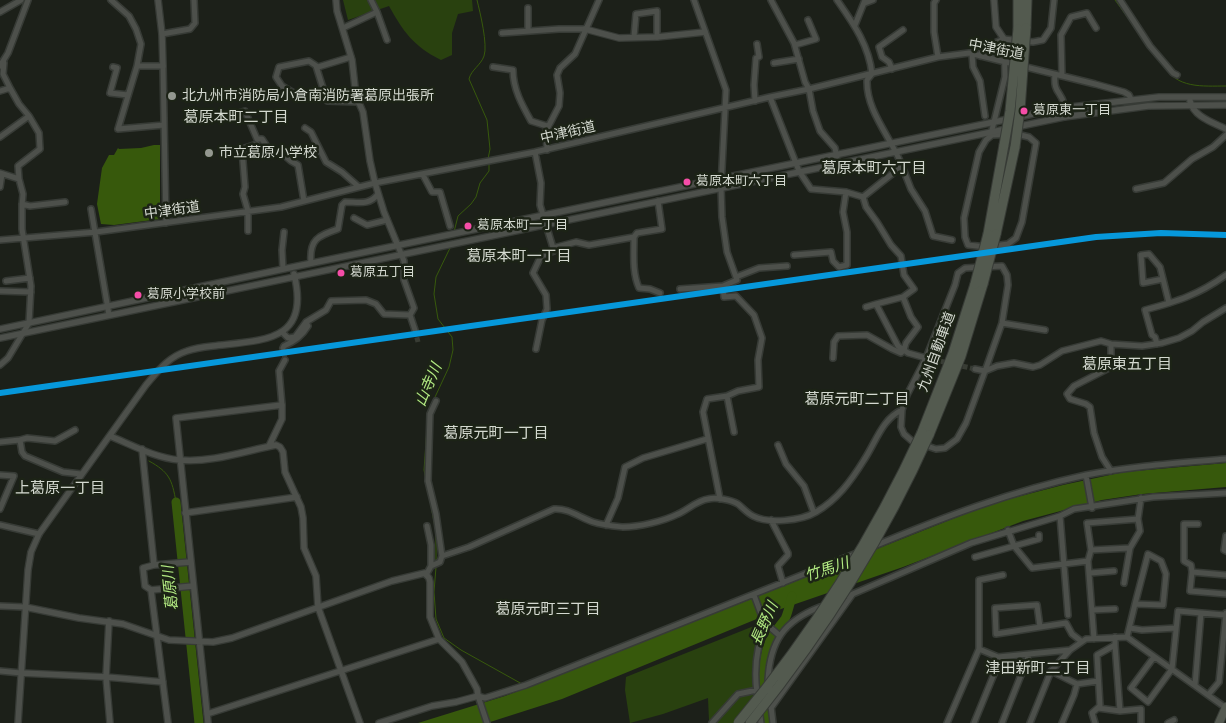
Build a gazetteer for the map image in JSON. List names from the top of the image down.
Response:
{
  "streets": {
    "highway": ["九州自動車道"],
    "street": ["中津街道"]
  },
  "districts": [
    "葛原本町二丁目",
    "葛原本町六丁目",
    "葛原本町一丁目",
    "葛原東五丁目",
    "葛原元町二丁目",
    "葛原元町一丁目",
    "上葛原一丁目",
    "葛原元町三丁目",
    "津田新町二丁目"
  ],
  "water": [
    "山寺川",
    "竹馬川",
    "葛原川",
    "長野川"
  ],
  "places": [
    "北九州市消防局小倉南消防署葛原出張所",
    "葛原東一丁目",
    "市立葛原小学校",
    "葛原本町六丁目",
    "葛原本町一丁目",
    "葛原五丁目",
    "葛原小学校前"
  ]
}
